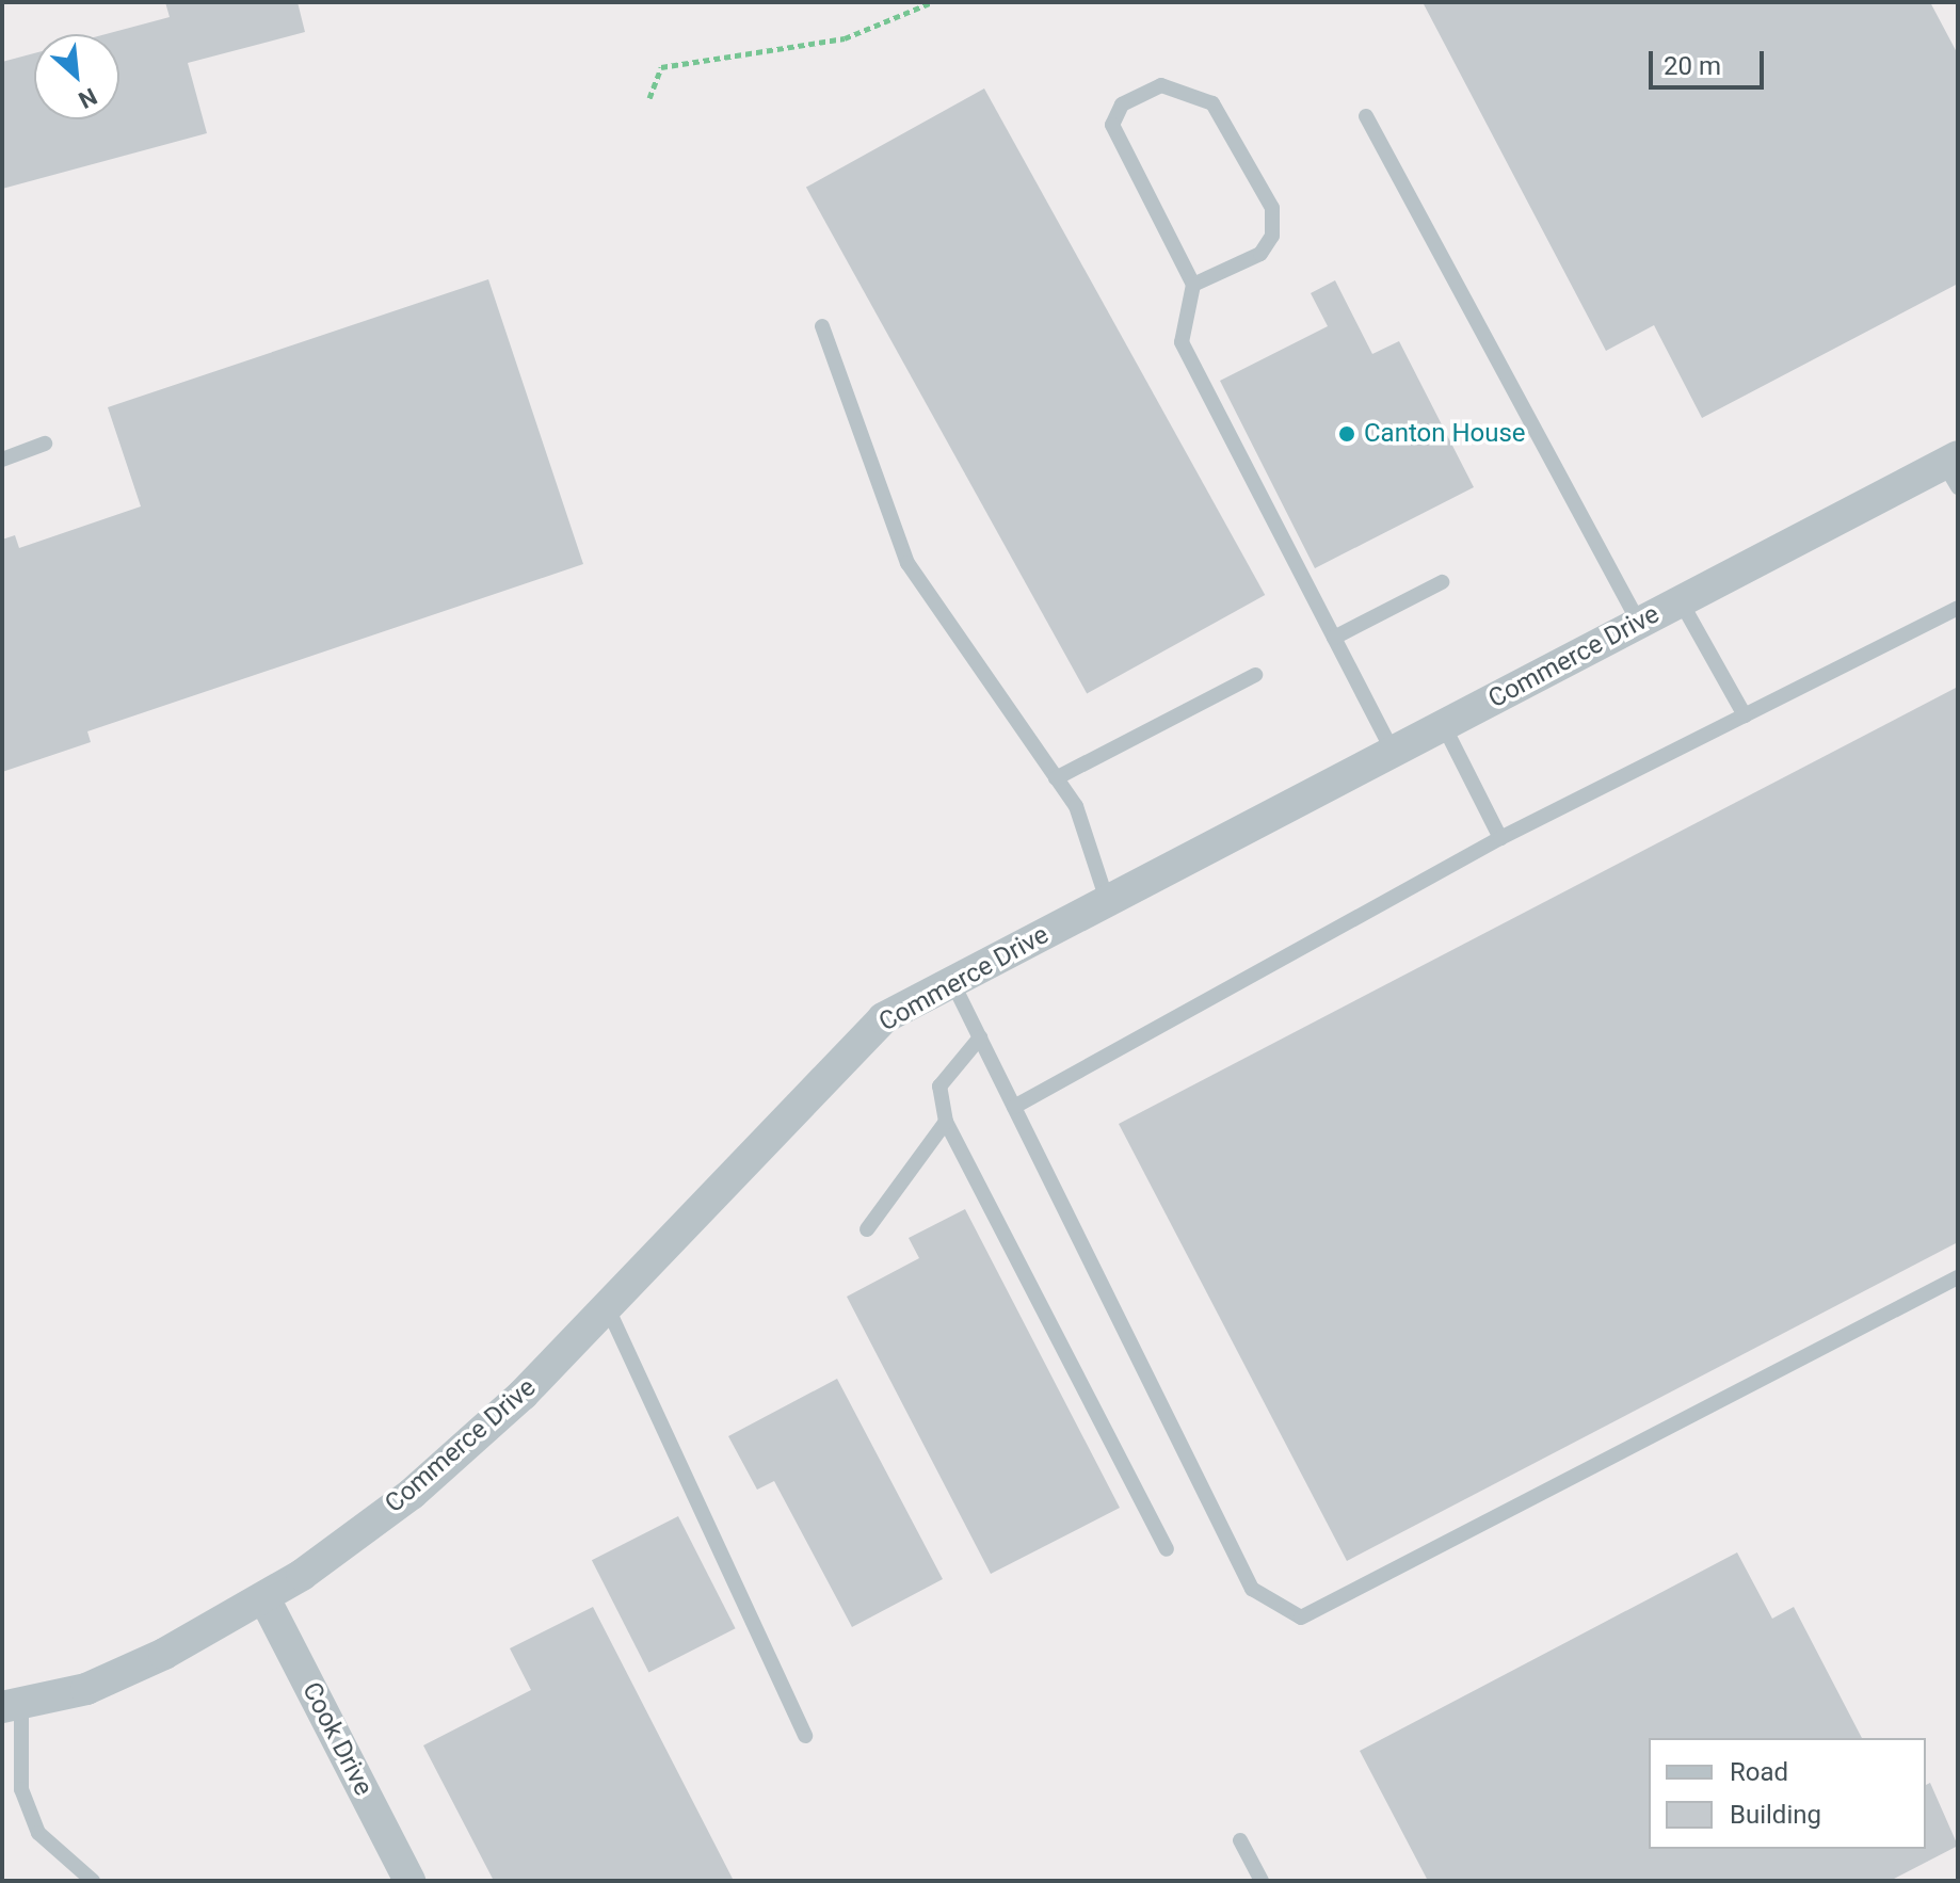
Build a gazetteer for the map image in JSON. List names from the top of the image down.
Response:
{
  "streets": {
    "street": ["Commerce Drive", "Cook Drive"]
  },
  "crossings": [
    ["Commerce Drive", "Cook Drive"]
  ],
  "places": ["Canton House"],
  "legend": ["Road", "Building"],
  "scale_bar": "20 m",
  "north": "bottom right"
}
